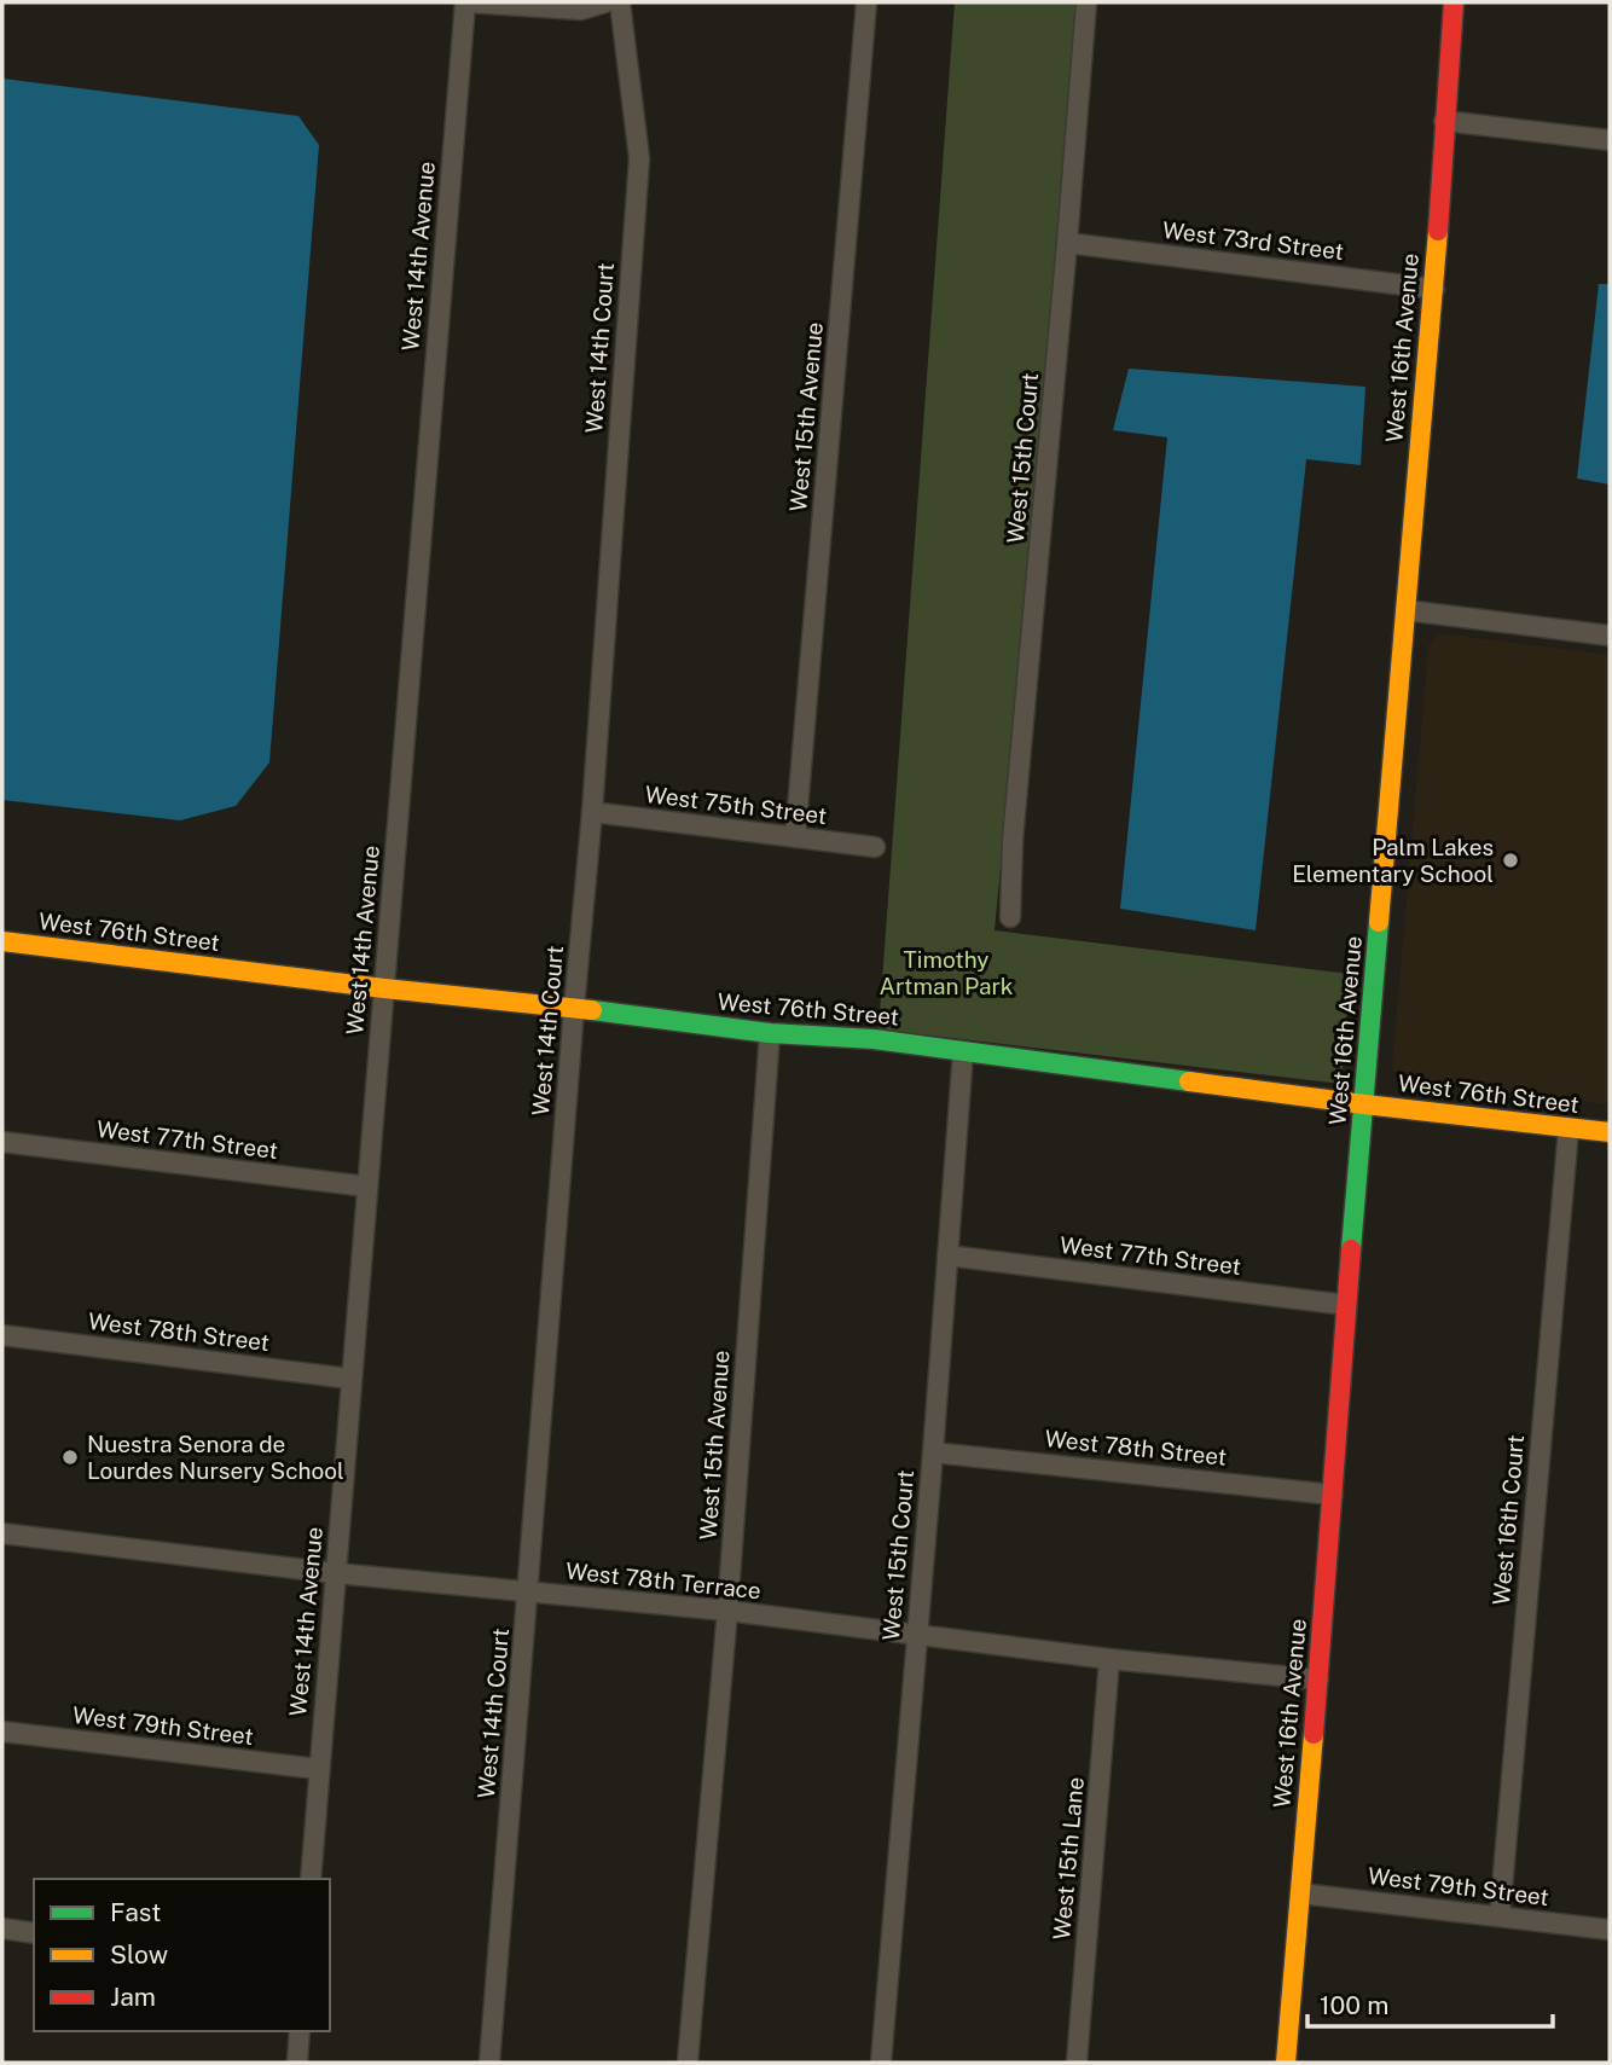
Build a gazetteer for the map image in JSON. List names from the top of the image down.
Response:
{
  "streets": {
    "street": [
      "West 73rd Street",
      "West 14th Avenue",
      "West 14th Court",
      "West 16th Avenue",
      "West 15th Avenue",
      "West 15th Court",
      "West 75th Street",
      "West 76th Street",
      "West 77th Street",
      "West 78th Street",
      "West 16th Court",
      "West 78th Terrace",
      "West 79th Street",
      "West 15th Lane"
    ]
  },
  "crossings": [
    ["West 73rd Street", "West 16th Avenue"],
    ["West 73rd Street", "West 15th Court"],
    ["West 14th Avenue", "West 76th Street"],
    ["West 14th Avenue", "West 77th Street"],
    ["West 14th Avenue", "West 78th Street"],
    ["West 14th Avenue", "West 78th Terrace"],
    ["West 14th Avenue", "West 79th Street"],
    ["West 14th Court", "West 75th Street"],
    ["West 14th Court", "West 76th Street"],
    ["West 14th Court", "West 78th Terrace"],
    ["West 16th Avenue", "West 76th Street"],
    ["West 16th Avenue", "West 77th Street"],
    ["West 16th Avenue", "West 78th Street"],
    ["West 16th Avenue", "West 78th Terrace"],
    ["West 16th Avenue", "West 79th Street"],
    ["West 15th Avenue", "West 75th Street"],
    ["West 15th Avenue", "West 76th Street"],
    ["West 15th Avenue", "West 78th Terrace"],
    ["West 15th Court", "West 76th Street"],
    ["West 15th Court", "West 77th Street"],
    ["West 15th Court", "West 78th Street"],
    ["West 15th Court", "West 78th Terrace"],
    ["West 76th Street", "West 16th Court"],
    ["West 16th Court", "West 79th Street"],
    ["West 78th Terrace", "West 15th Lane"]
  ],
  "parks": ["Timothy Artman Park"],
  "places": ["Palm Lakes Elementary School", "Nuestra Senora de Lourdes Nursery School"],
  "legend": ["Fast", "Slow", "Jam"],
  "scale_bar": "100 m"
}
